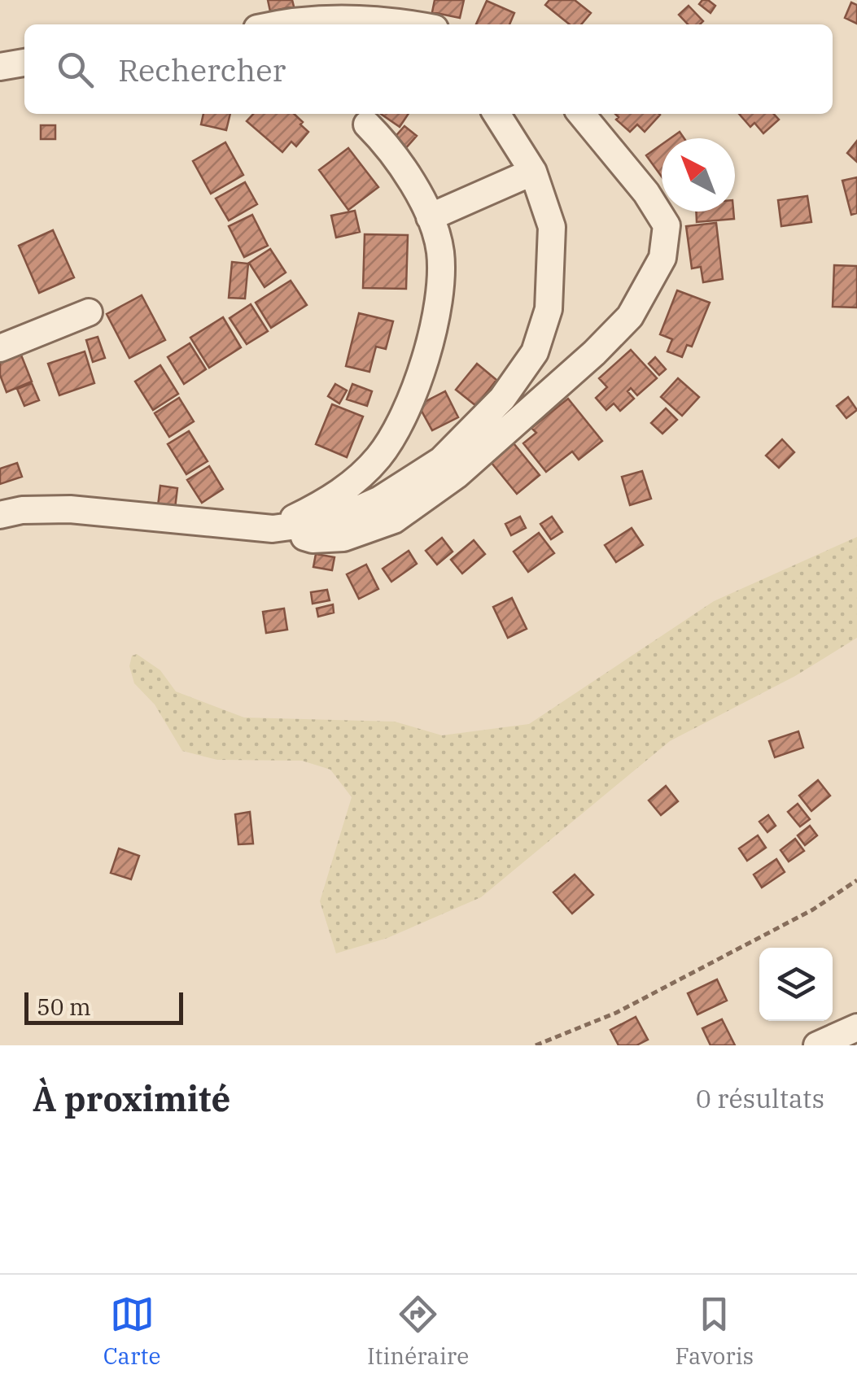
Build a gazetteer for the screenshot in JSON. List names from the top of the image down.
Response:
{
  "scale_bar": "50 m",
  "north": "top left",
  "page": {
    "search": "Rechercher",
    "scale": "50 m",
    "heading": ["À proximité", "0 résultats"],
    "nav": ["Carte", "Itinéraire", "Favoris"]
  }
}
